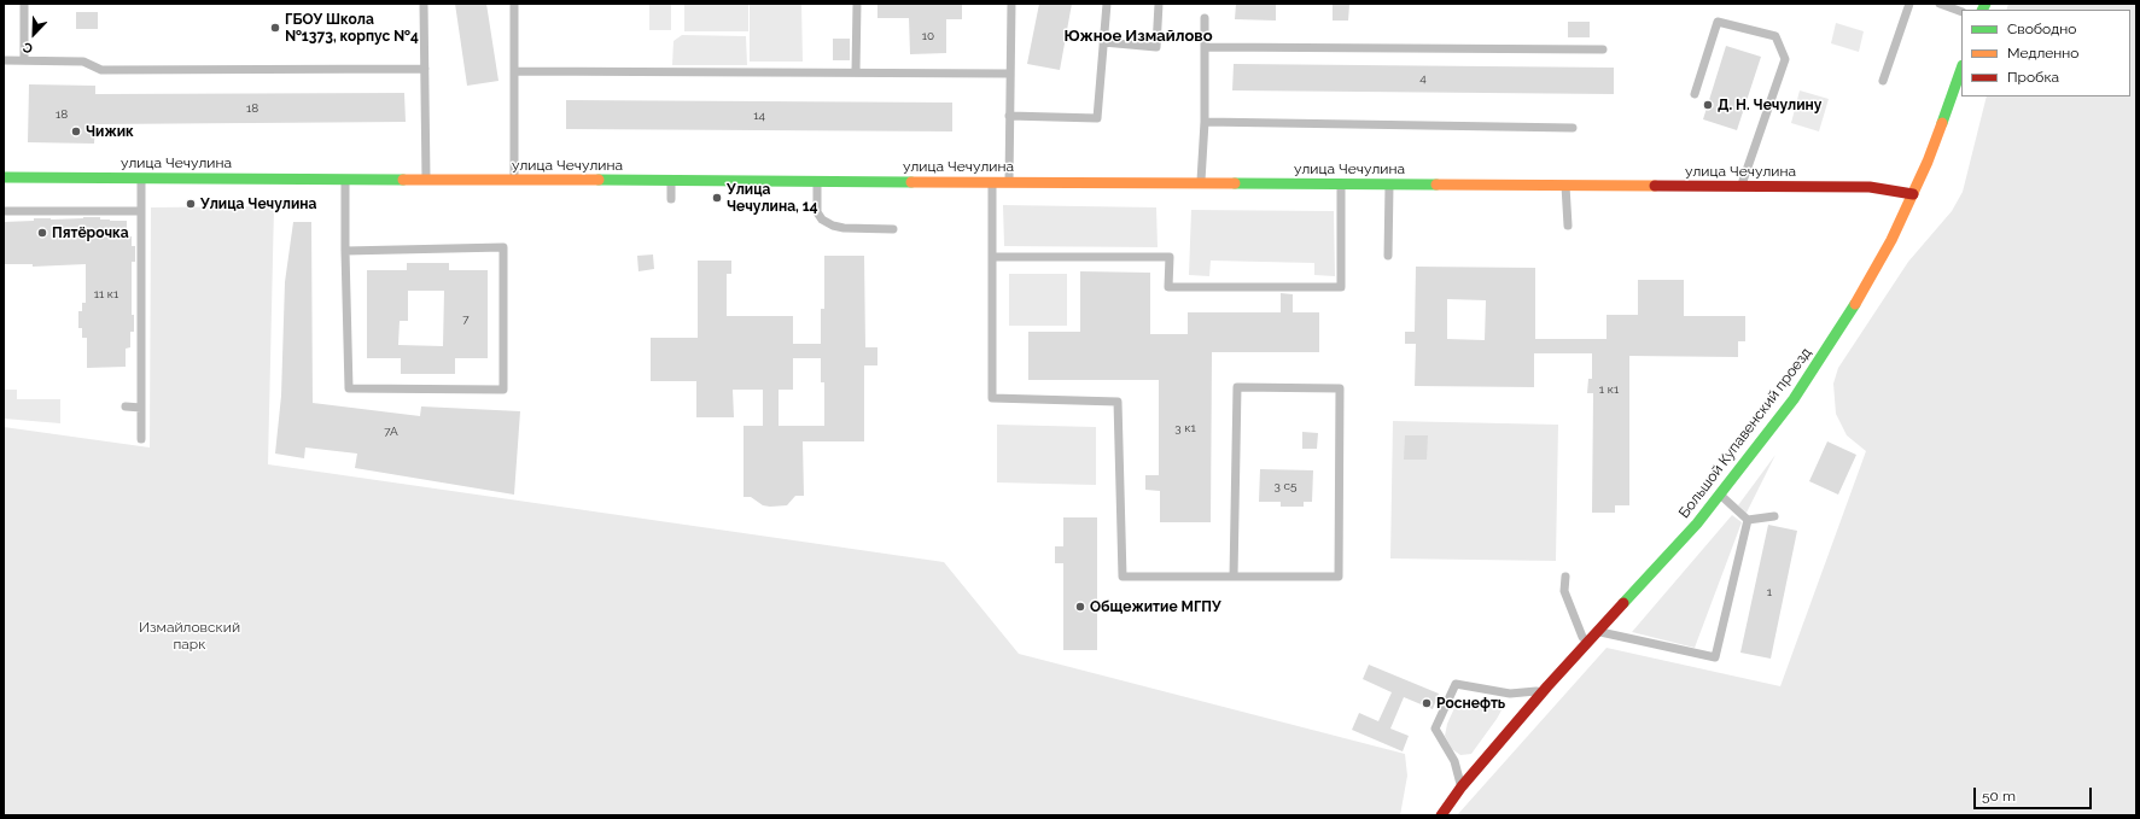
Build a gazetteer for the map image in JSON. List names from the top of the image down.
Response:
{
  "streets": {
    "street": ["улица Чечулина", "Большой Купавенский проезд"]
  },
  "crossings": [
    ["улица Чечулина", "Большой Купавенский проезд"]
  ],
  "districts": ["Южное Измайлово"],
  "parks": ["Измайловский парк"],
  "places": [
    "ГБОУ Школа №1373, корпус №4",
    "Д. Н. Чечулину",
    "Чижик",
    "Улица Чечулина, 14",
    "Улица Чечулина",
    "Пятёрочка",
    "Общежитие МГПУ",
    "Роснефть"
  ],
  "house_numbers": [
    "10",
    "4",
    "18",
    "18",
    "14",
    "11 к1",
    "7",
    "1 к1",
    "3 к1",
    "7А",
    "3 с5",
    "1"
  ],
  "legend": ["Свободно", "Медленно", "Пробка"],
  "scale_bar": "50 m",
  "north": "bottom left"
}
